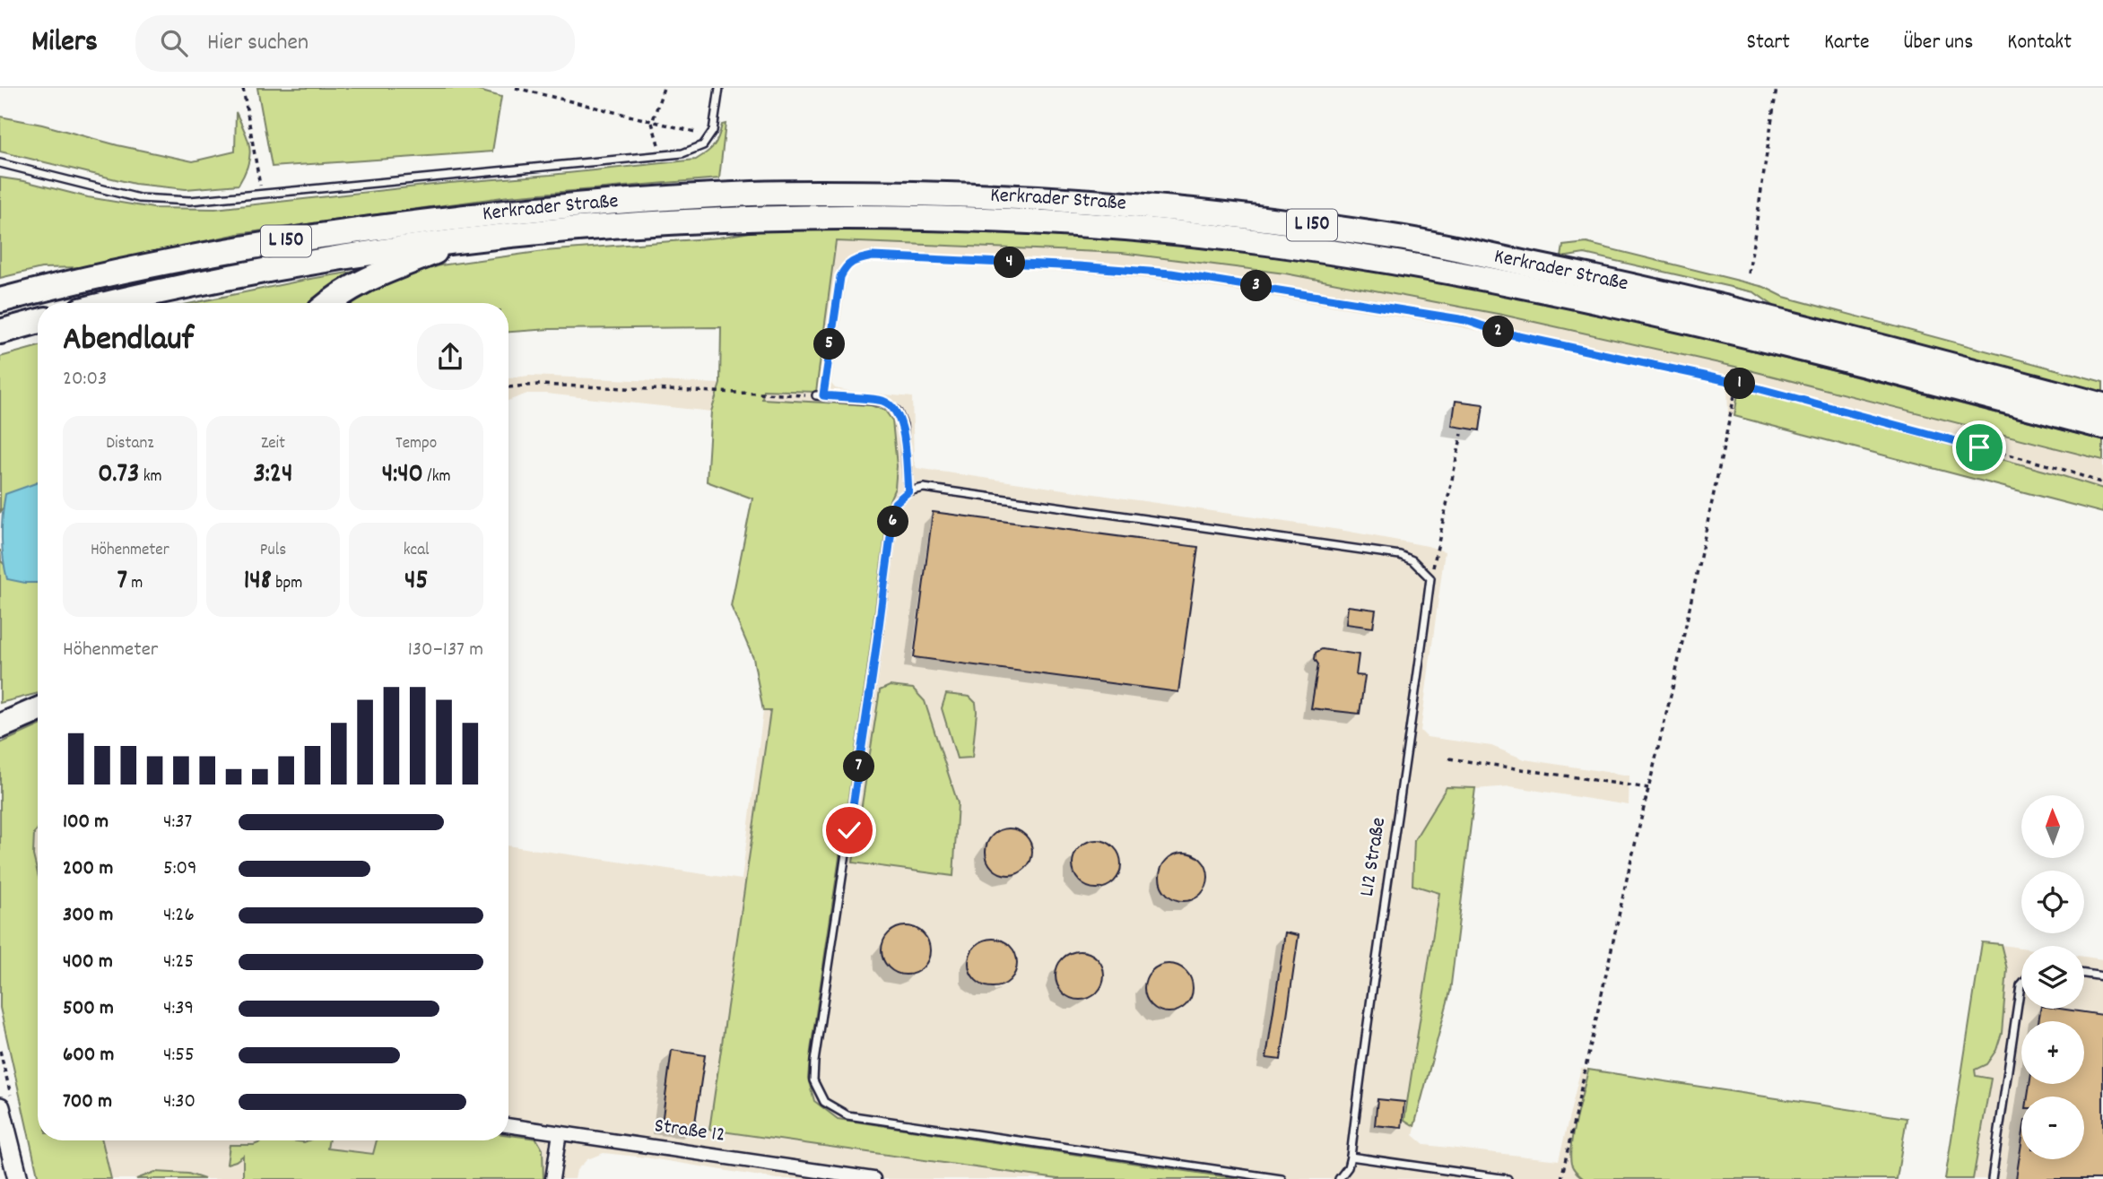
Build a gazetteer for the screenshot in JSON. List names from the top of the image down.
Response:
{
  "streets": {
    "highway": ["Kerkrader Straße", "L 150"],
    "street": ["Straße 12"],
    "lane": ["L12 Straße"]
  },
  "crossings": [
    ["Kerkrader Straße", "L 150"]
  ],
  "north": "top",
  "page": {
    "header": "Milers",
    "search": "Hier suchen",
    "nav": [
      "Start",
      "Karte",
      "Über uns",
      "Kontakt"
    ],
    "pins": [
      "4",
      "3",
      "2",
      "5",
      "1",
      "6",
      "7"
    ],
    "heading": ["Abendlauf", "20:03"],
    "stats": [
      ["Distanz", "0.73 km"],
      ["Zeit", "3:24"],
      ["Tempo", "4:40 /km"],
      ["Höhenmeter", "7 m"],
      ["Puls", "148 bpm"],
      ["kcal", "45"]
    ],
    "chart": ["Höhenmeter", "130–137 m"],
    "map_buttons": ["+", "−"],
    "list": [
      {
        "name": "100 m",
        "note": "4:37"
      },
      {
        "name": "200 m",
        "note": "5:09"
      },
      {
        "name": "300 m",
        "note": "4:26"
      },
      {
        "name": "400 m",
        "note": "4:25"
      },
      {
        "name": "500 m",
        "note": "4:39"
      },
      {
        "name": "600 m",
        "note": "4:55"
      },
      {
        "name": "700 m",
        "note": "4:30"
      }
    ]
  }
}
